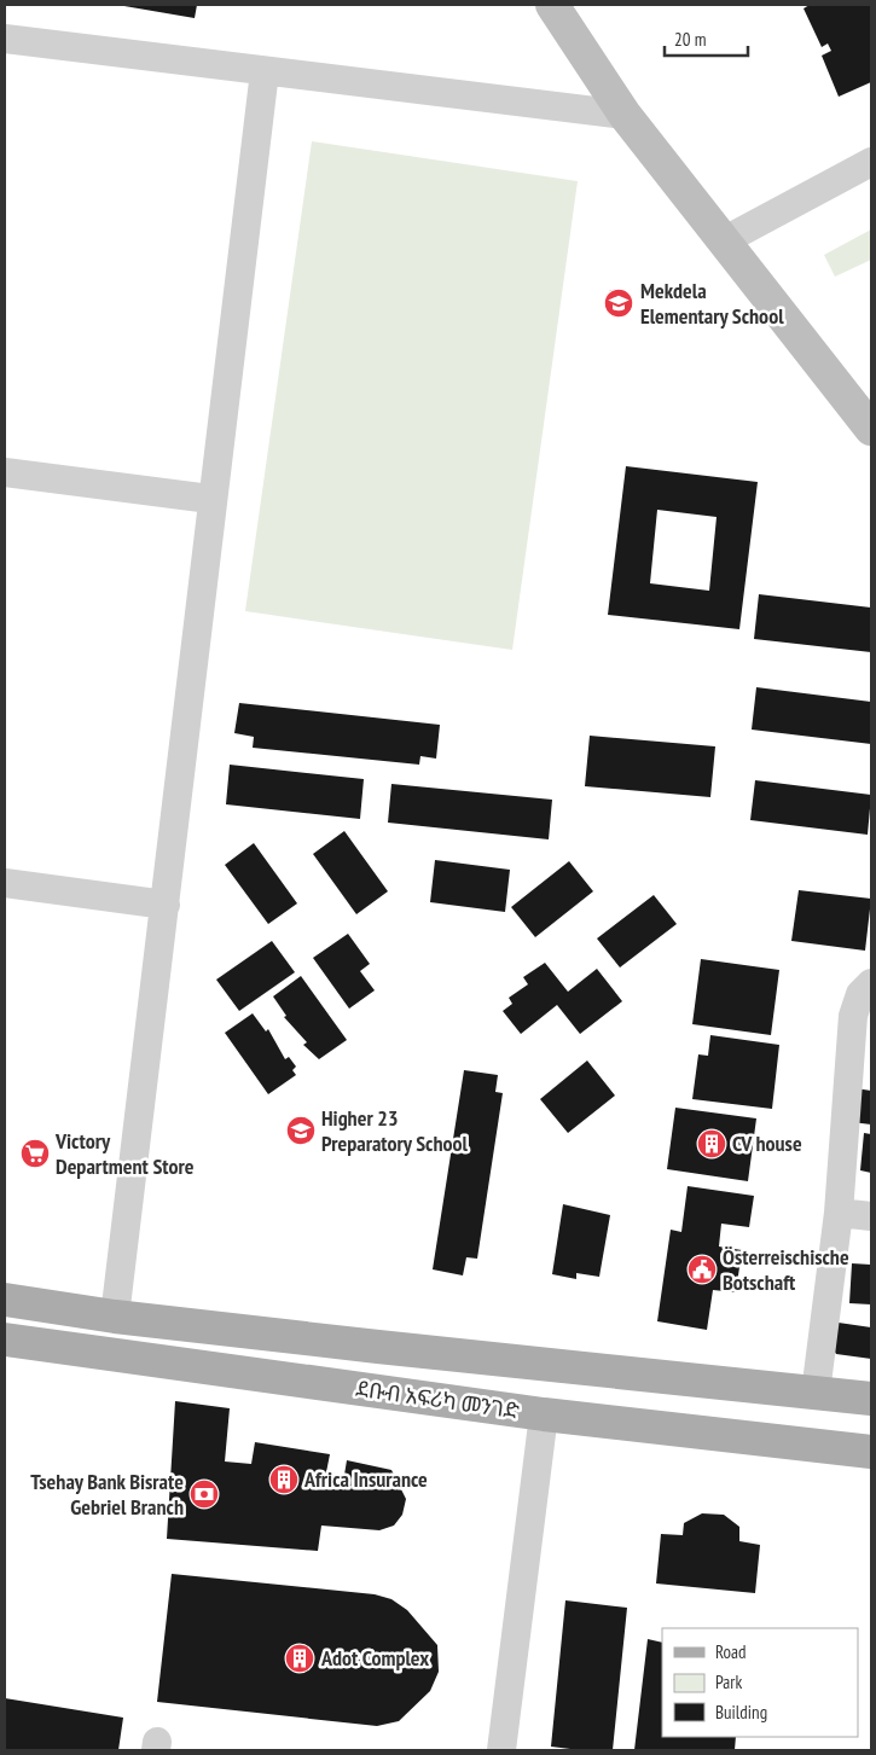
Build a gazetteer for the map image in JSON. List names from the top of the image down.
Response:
{
  "streets": {
    "main road": ["ደቡብ አፍሪካ መንገድ"]
  },
  "places": {
    "school or university": ["Mekdela Elementary School", "Higher 23 Preparatory School"],
    "building": ["CV house", "Africa Insurance", "Adot Complex"],
    "supermarket": ["Victory Department Store"],
    "public building": ["Österreischische Botschaft"],
    "bank": ["Tsehay Bank Bisrate Gebriel Branch"]
  },
  "legend": ["Road", "Park", "Building"],
  "scale_bar": "20 m"
}
